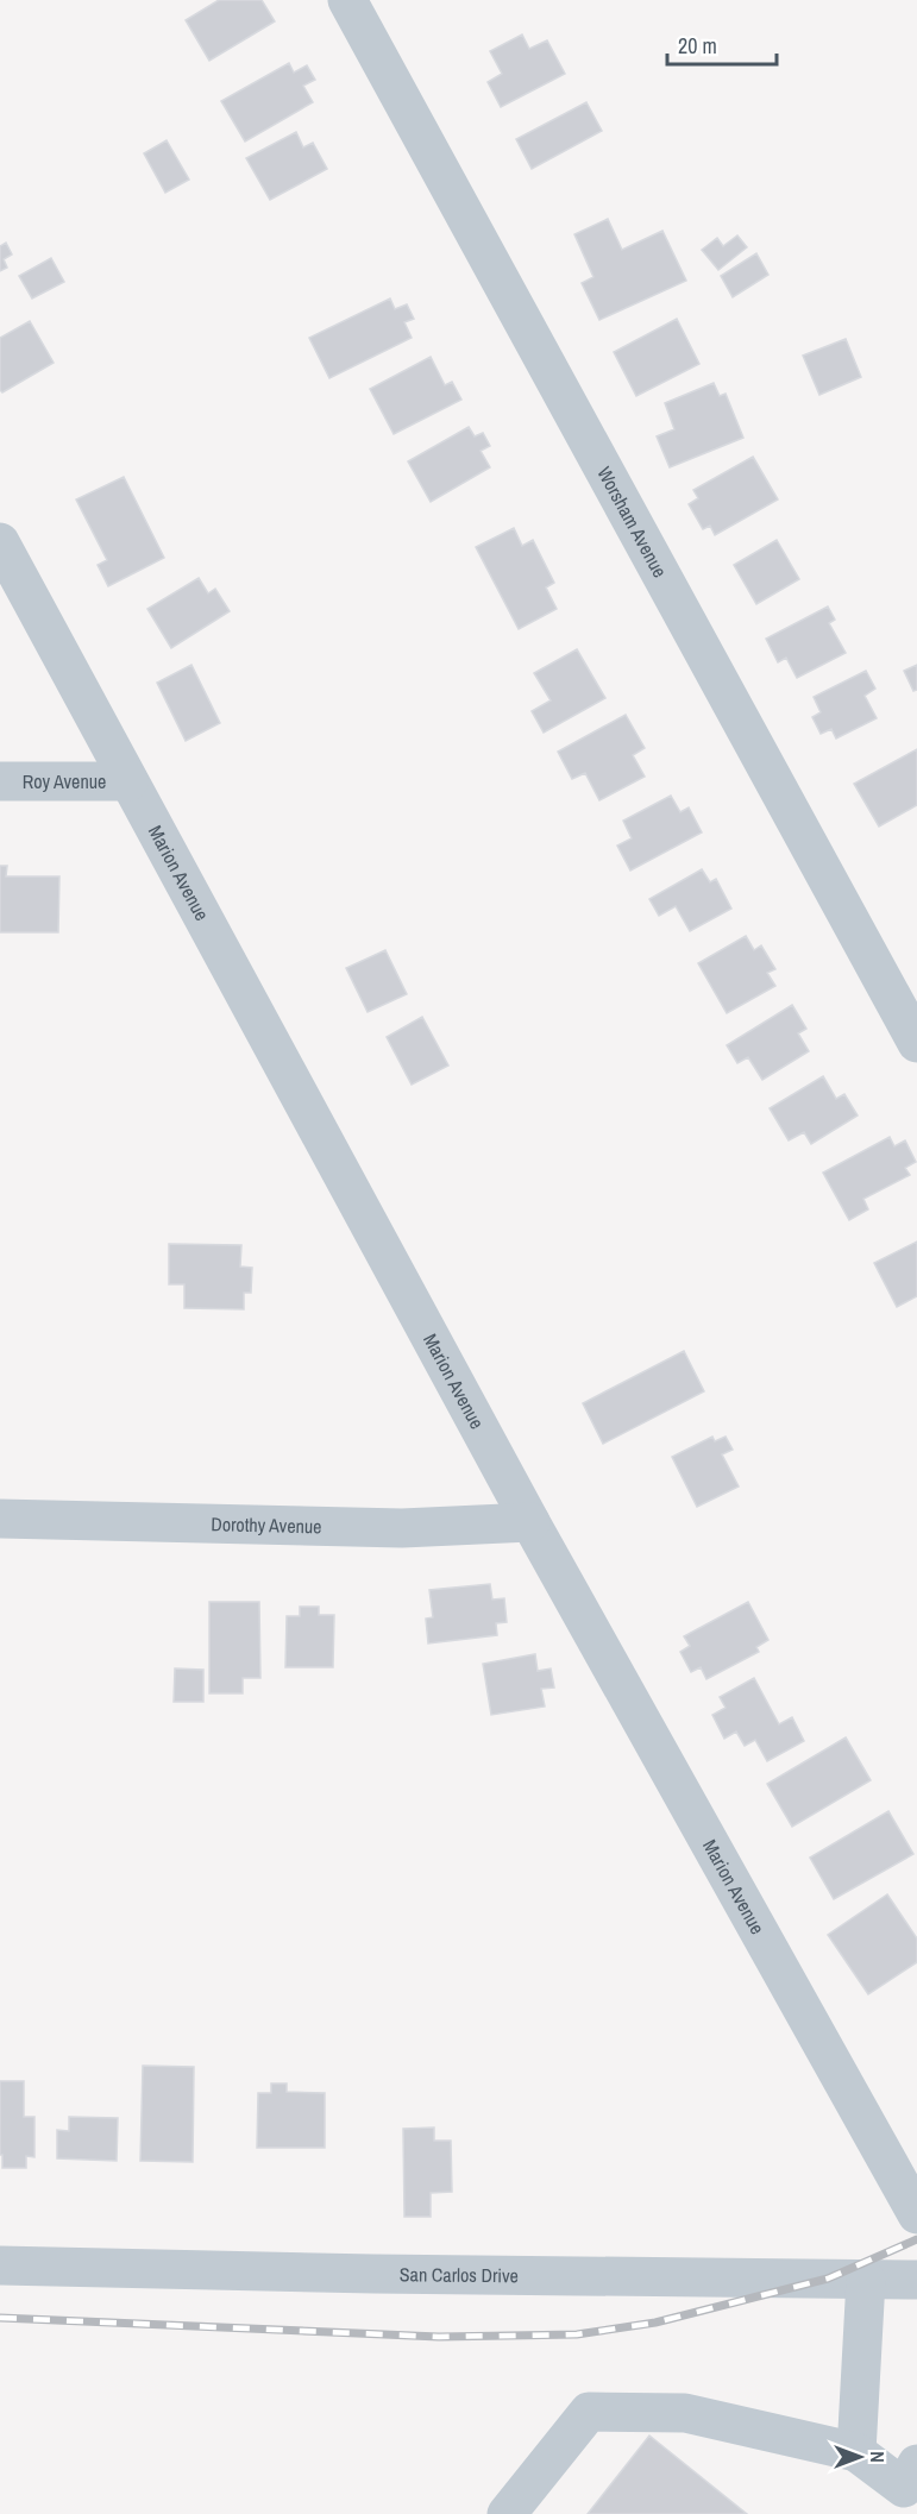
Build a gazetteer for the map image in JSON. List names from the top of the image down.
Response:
{
  "streets": {
    "street": [
      "Worsham Avenue",
      "Roy Avenue",
      "Marion Avenue",
      "Dorothy Avenue",
      "San Carlos Drive"
    ]
  },
  "crossings": [
    ["Roy Avenue", "Marion Avenue"],
    ["Marion Avenue", "Dorothy Avenue"]
  ],
  "scale_bar": "20 m",
  "north": "right"
}
